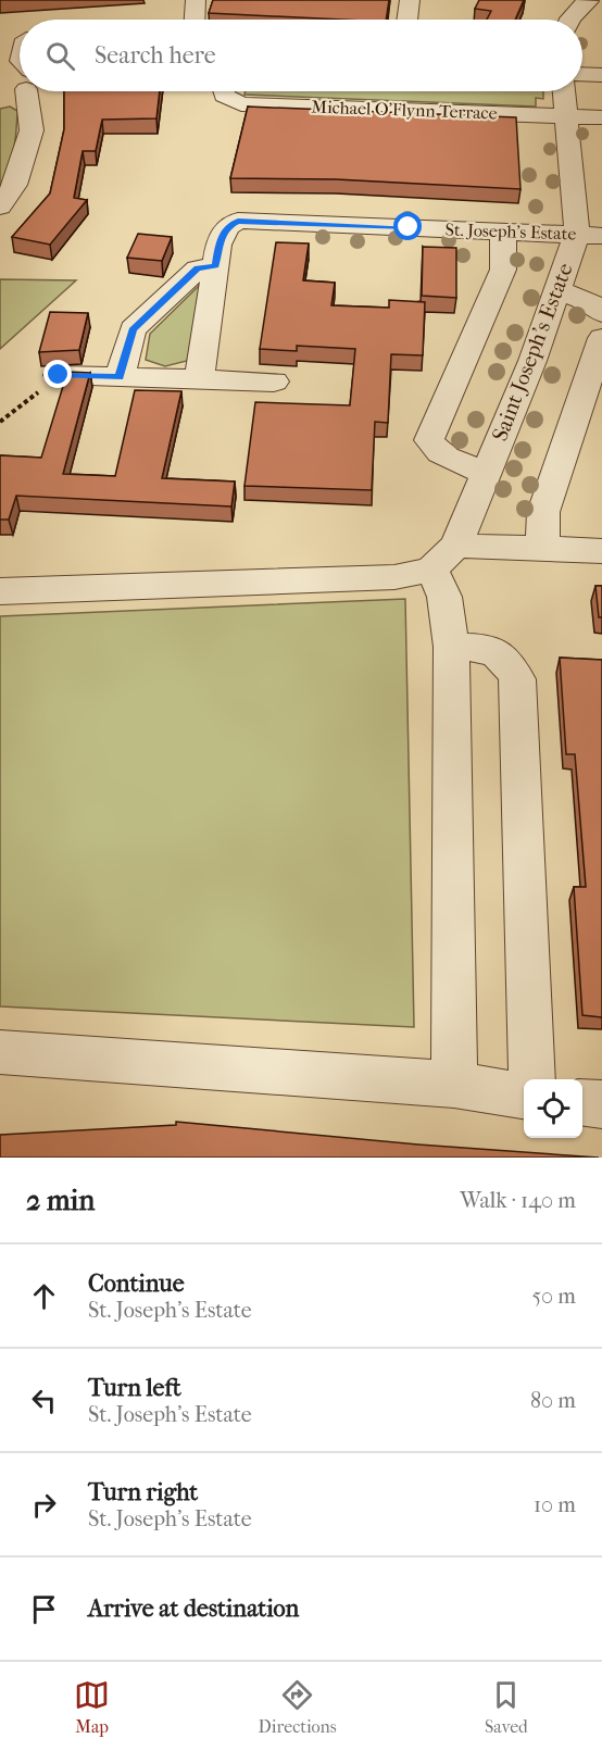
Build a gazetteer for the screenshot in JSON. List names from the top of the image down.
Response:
{
  "streets": {
    "street": ["Michael O'Flynn Terrace", "St. Joseph's Estate", "Saint Joseph's Estate"]
  },
  "crossings": [
    ["Michael O'Flynn Terrace", "Saint Joseph's Estate"],
    ["St. Joseph's Estate", "Saint Joseph's Estate"]
  ],
  "page": {
    "search": "Search here",
    "heading": ["2 min", "Walk · 140 m"],
    "list": [
      ["Continue", "St. Joseph's Estate", "50 m"],
      ["Turn left", "St. Joseph's Estate", "80 m"],
      ["Turn right", "St. Joseph's Estate", "10 m"],
      "Arrive at destination"
    ],
    "nav": ["Map", "Directions", "Saved"]
  }
}
